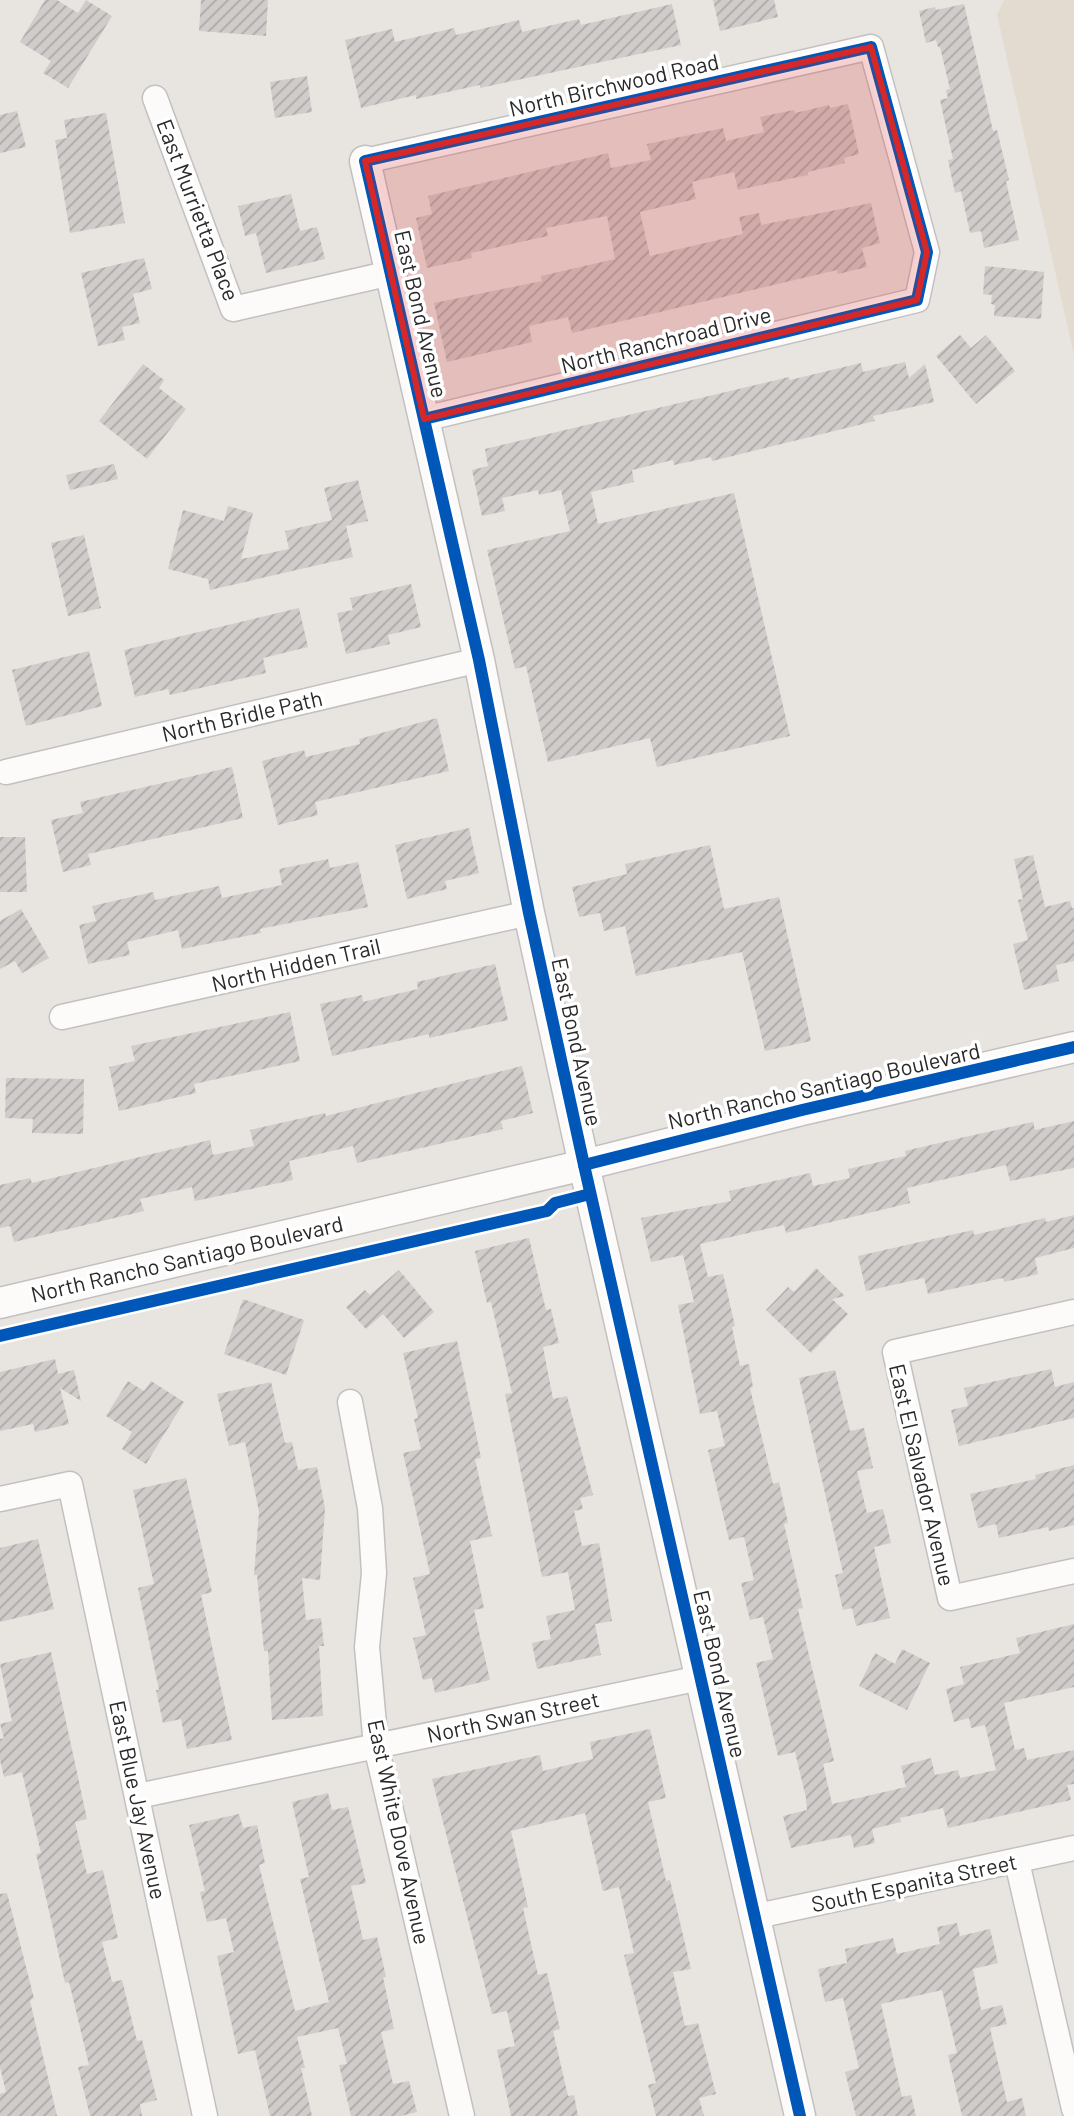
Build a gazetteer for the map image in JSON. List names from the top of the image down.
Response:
{
  "streets": {
    "street": [
      "North Birchwood Road",
      "East Murrietta Place",
      "East Bond Avenue",
      "North Ranchroad Drive",
      "North Bridle Path",
      "North Hidden Trail",
      "North Rancho Santiago Boulevard",
      "East El Salvador Avenue",
      "North Swan Street",
      "East Blue Jay Avenue",
      "East White Dove Avenue",
      "South Espanita Street"
    ]
  },
  "crossings": [
    ["North Birchwood Road", "East Bond Avenue"],
    ["North Birchwood Road", "North Ranchroad Drive"],
    ["East Murrietta Place", "East Bond Avenue"],
    ["East Bond Avenue", "North Ranchroad Drive"],
    ["East Bond Avenue", "North Bridle Path"],
    ["East Bond Avenue", "North Hidden Trail"],
    ["East Bond Avenue", "North Rancho Santiago Boulevard"],
    ["East Bond Avenue", "North Swan Street"],
    ["East Bond Avenue", "South Espanita Street"],
    ["North Swan Street", "East Blue Jay Avenue"],
    ["North Swan Street", "East White Dove Avenue"]
  ]
}
